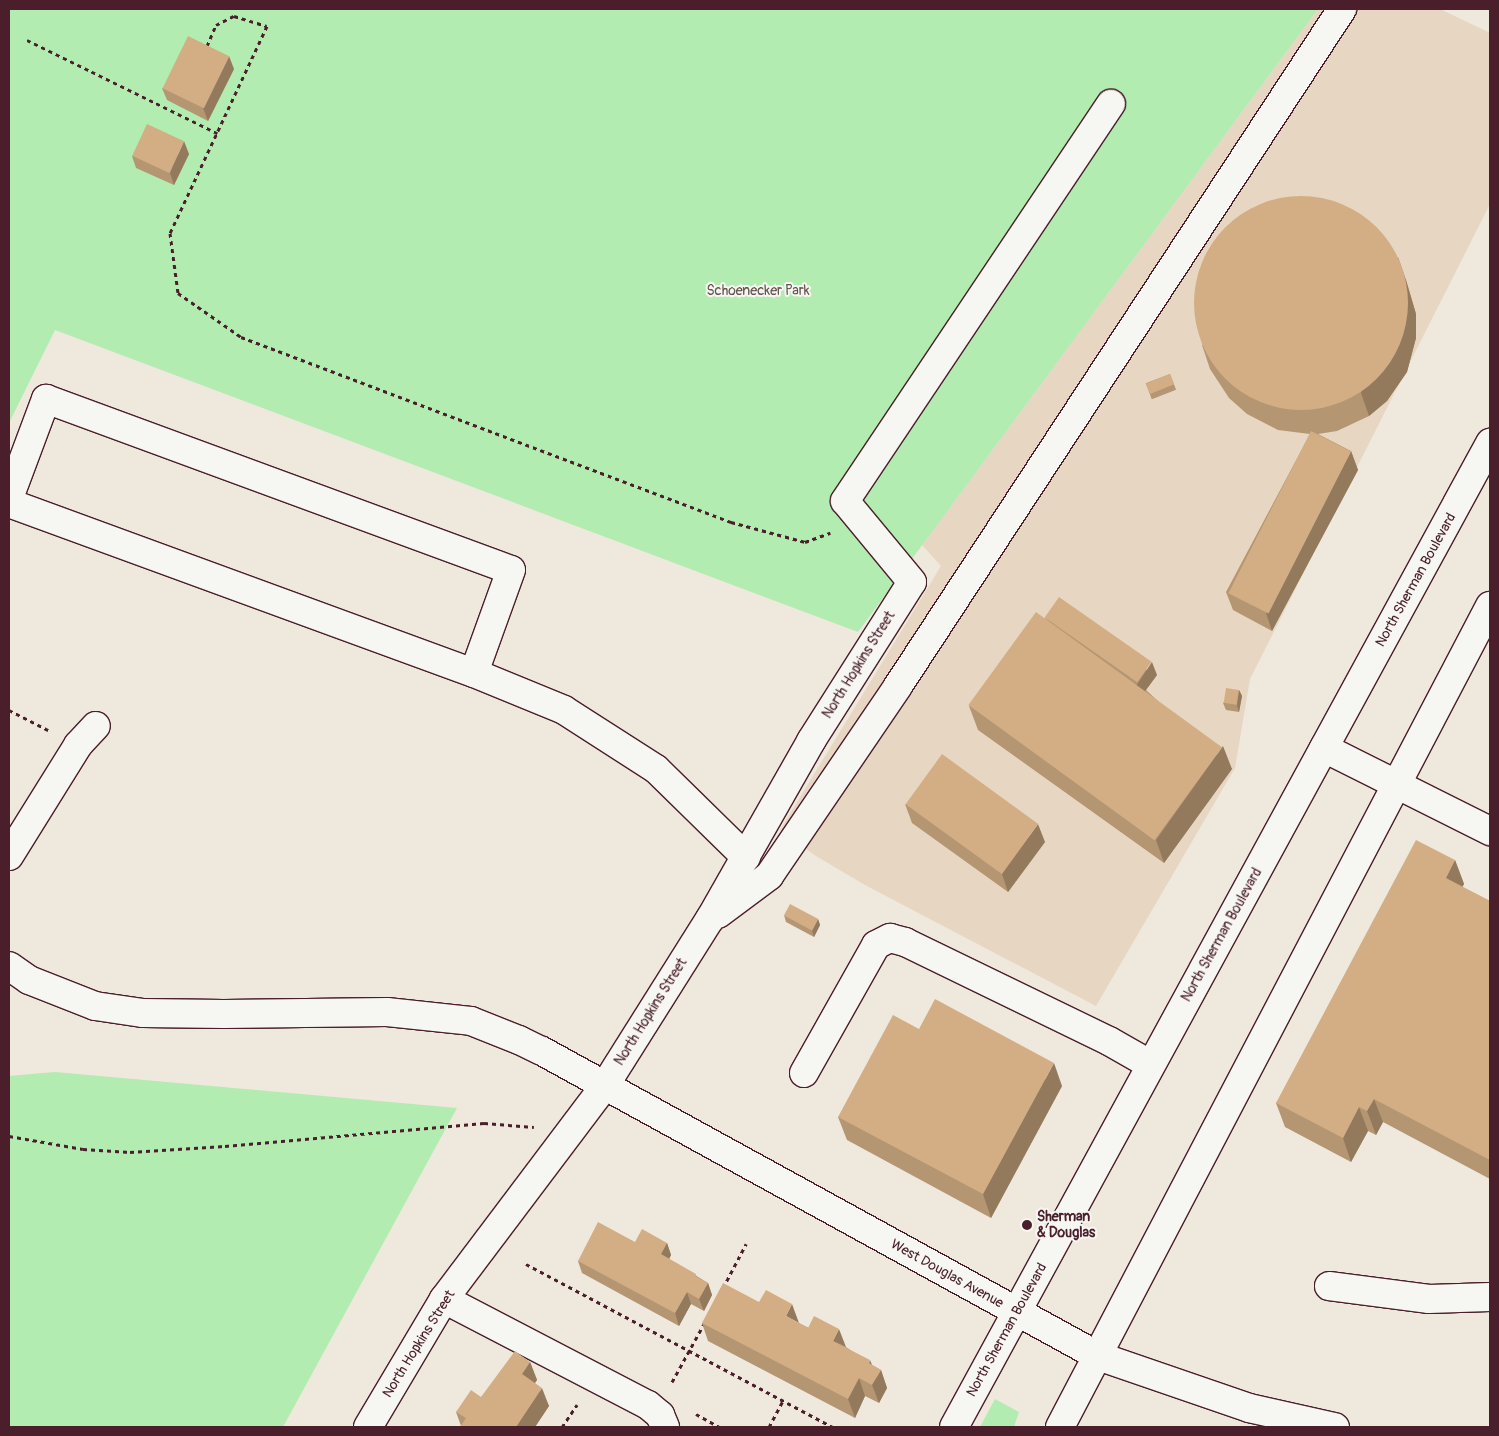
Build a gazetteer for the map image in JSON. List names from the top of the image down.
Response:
{
  "streets": {
    "main road": ["North Sherman Boulevard", "North Hopkins Street", "West Douglas Avenue"]
  },
  "crossings": [
    ["North Sherman Boulevard", "West Douglas Avenue"],
    ["North Hopkins Street", "West Douglas Avenue"]
  ],
  "parks": ["Schoenecker Park"],
  "places": ["Sherman & Douglas"]
}
